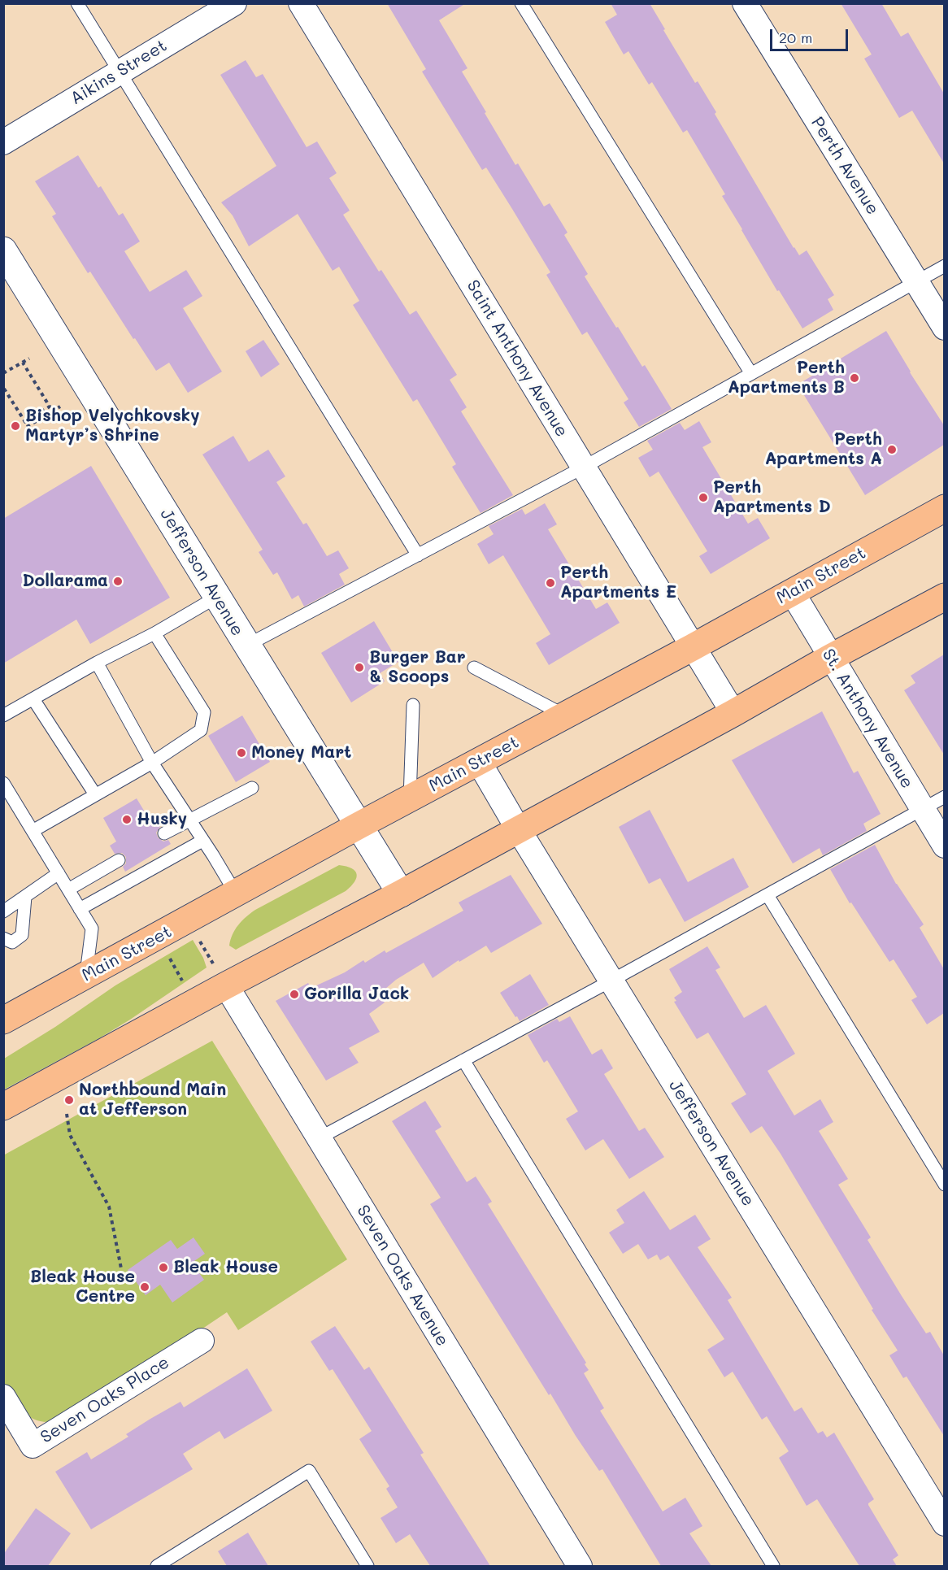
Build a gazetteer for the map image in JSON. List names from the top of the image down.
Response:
{
  "streets": {
    "main road": ["Main Street"],
    "street": [
      "Aikins Street",
      "Perth Avenue",
      "Saint Anthony Avenue",
      "Jefferson Avenue",
      "St. Anthony Avenue",
      "Seven Oaks Avenue",
      "Seven Oaks Place"
    ]
  },
  "crossings": [
    ["Saint Anthony Avenue", "Main Street"],
    ["Jefferson Avenue", "Main Street"],
    ["Main Street", "St. Anthony Avenue"]
  ],
  "places": [
    "Perth Apartments B",
    "Bishop Velychkovsky Martyr’s Shrine",
    "Perth Apartments A",
    "Perth Apartments D",
    "Dollarama",
    "Perth Apartments E",
    "Burger Bar & Scoops",
    "Money Mart",
    "Husky",
    "Gorilla Jack",
    "Northbound Main at Jefferson",
    "Bleak House",
    "Bleak House Centre"
  ],
  "scale_bar": "20 m"
}
